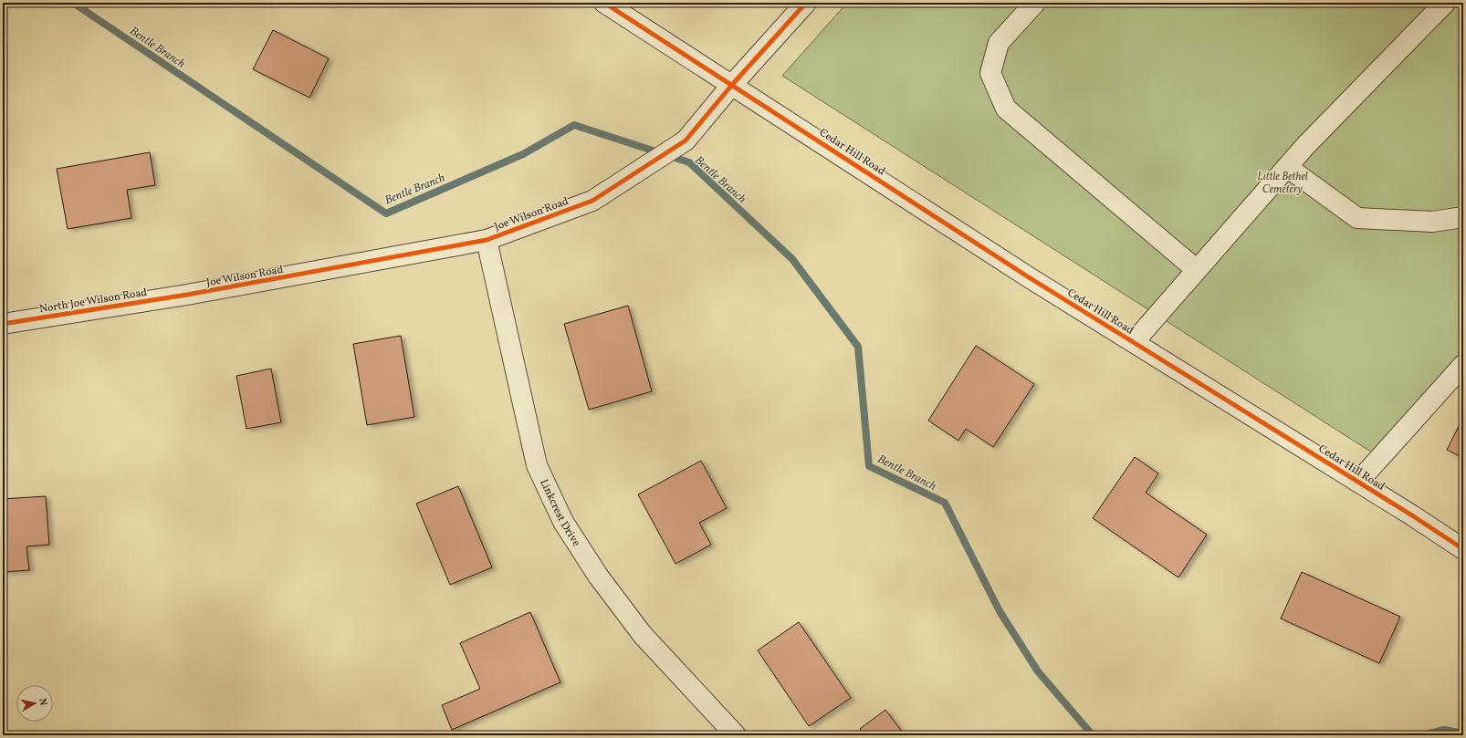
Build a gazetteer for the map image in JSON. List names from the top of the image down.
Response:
{
  "streets": {
    "street": [
      "Cedar Hill Road",
      "Joe Wilson Road",
      "North Joe Wilson Road",
      "Linkcrest Drive"
    ]
  },
  "crossings": [
    ["Cedar Hill Road", "Joe Wilson Road"],
    ["Joe Wilson Road", "North Joe Wilson Road"],
    ["Joe Wilson Road", "Linkcrest Drive"]
  ],
  "water": ["Bentle Branch"],
  "parks": ["Little Bethel Cemetery"],
  "north": "right"
}
